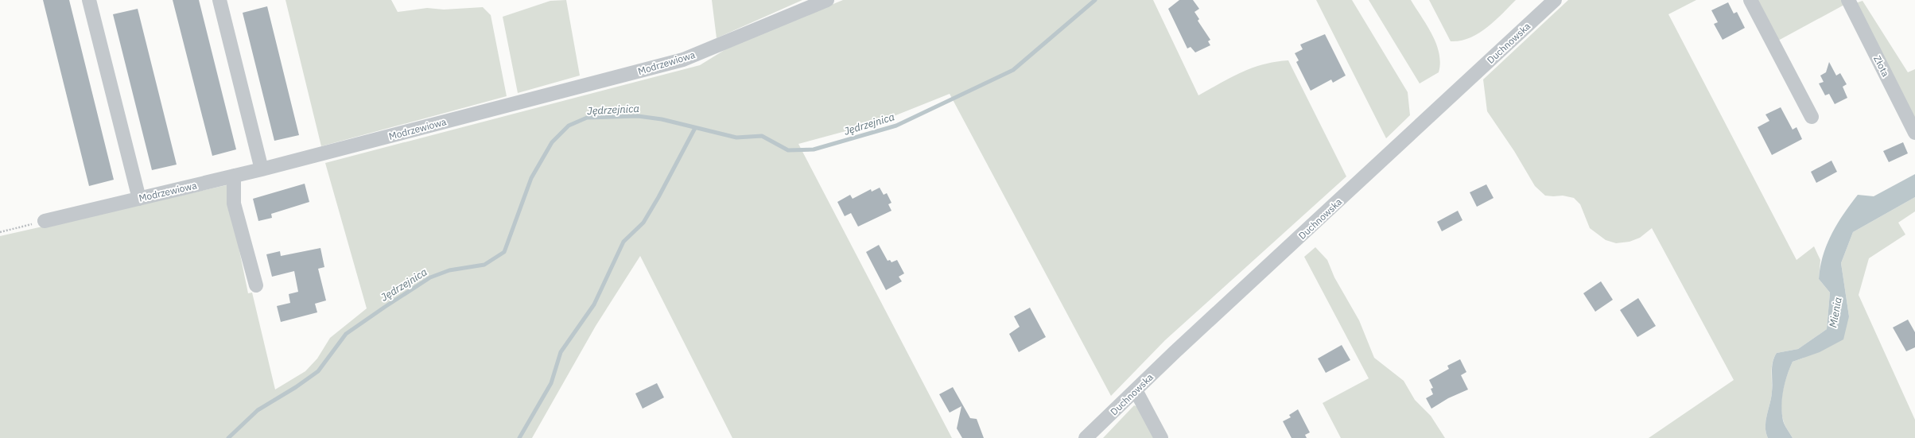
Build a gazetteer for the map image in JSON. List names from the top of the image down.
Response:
{
  "streets": {
    "street": ["Duchnowska", "Modrzewiowa", "Złota"]
  },
  "water": ["Jędrzejnica", "Mienia"]
}
